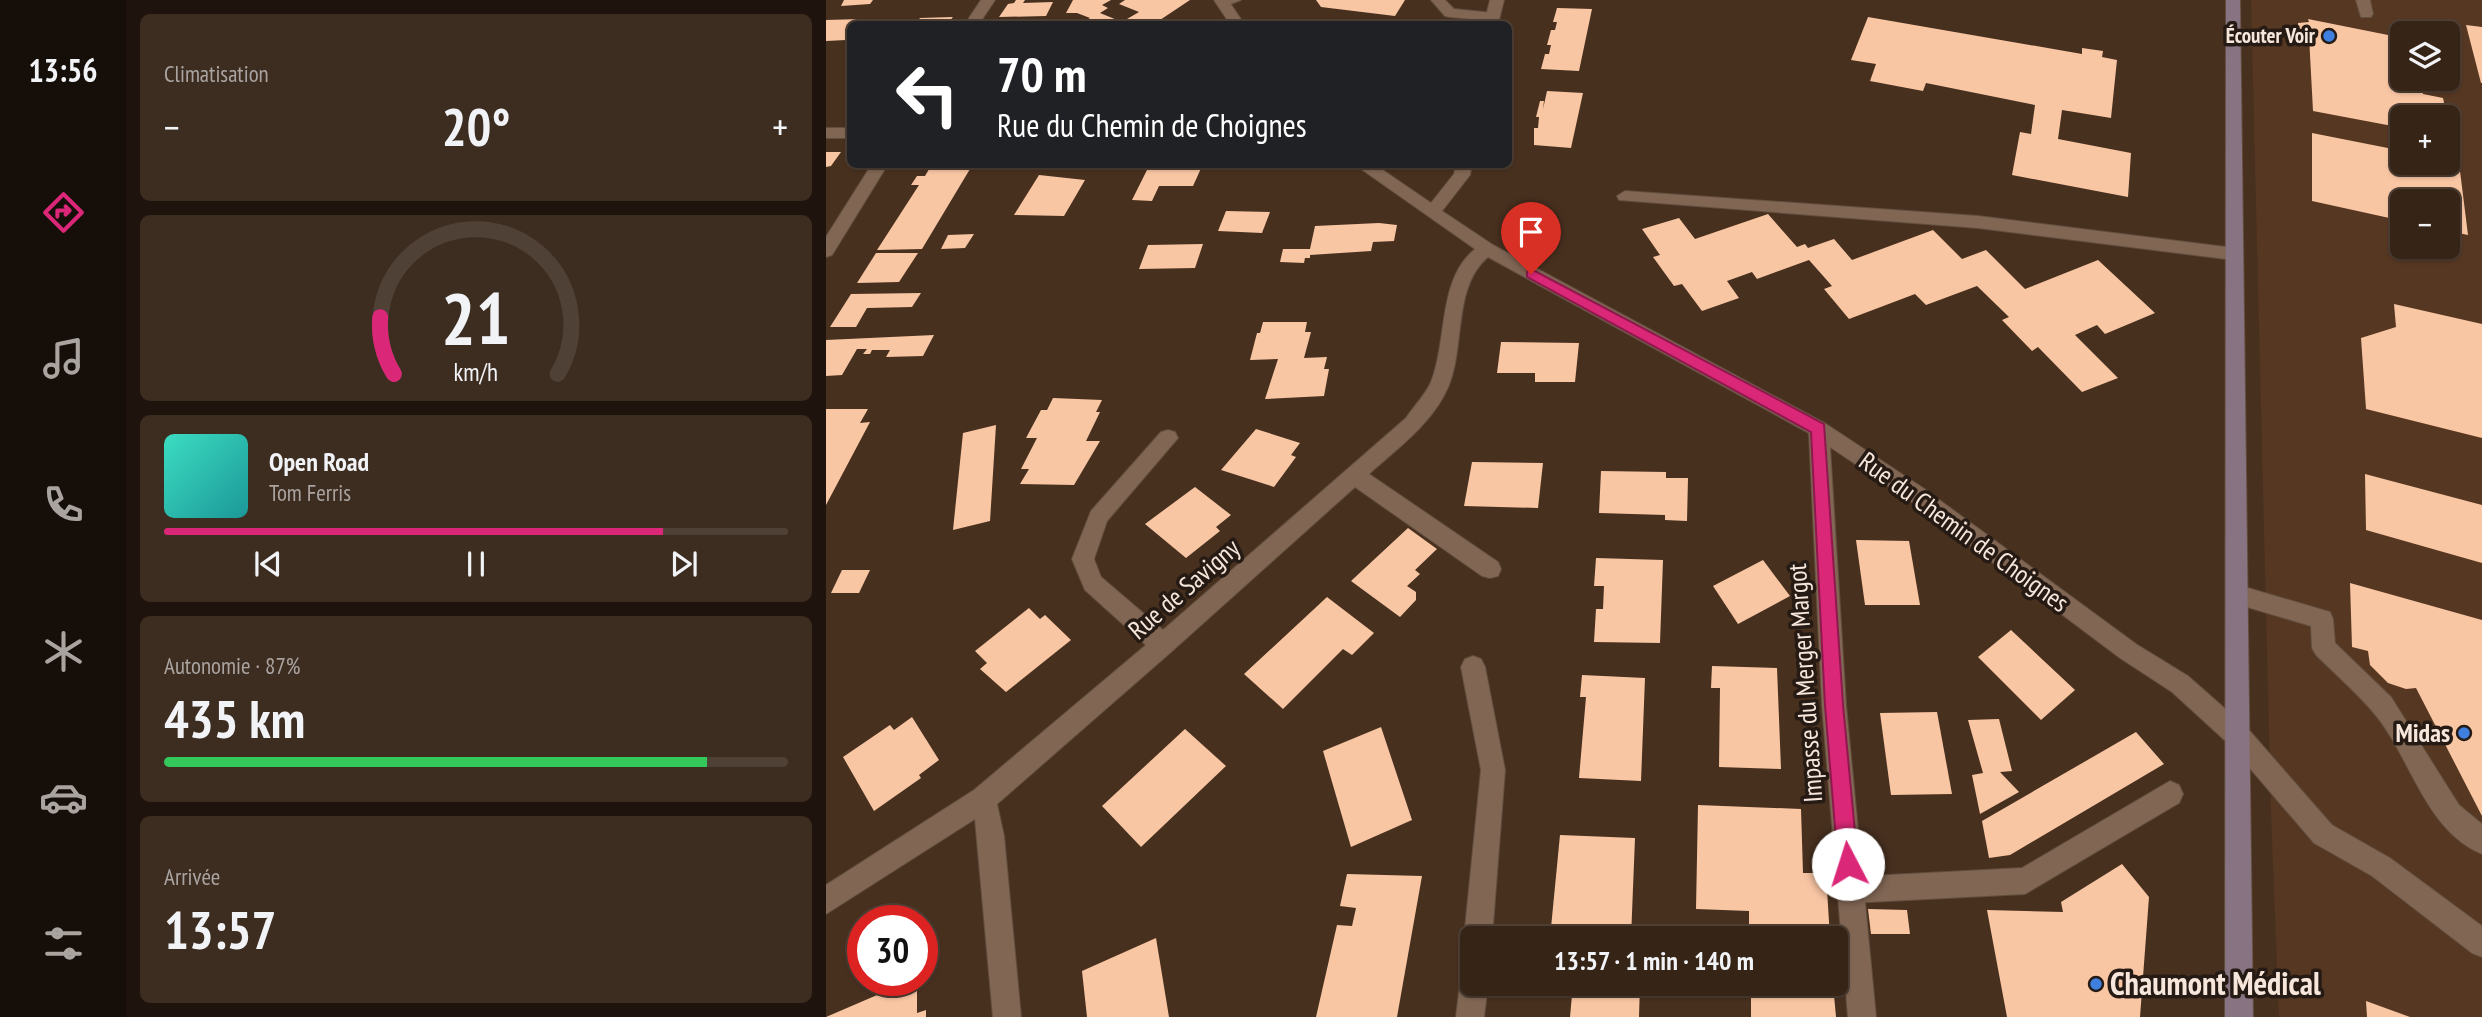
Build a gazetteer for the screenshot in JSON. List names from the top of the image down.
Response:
{
  "streets": {
    "street": ["Rue du Chemin de Choignes", "Rue de Savigny", "Impasse du Merger Margot"]
  },
  "crossings": [
    ["Rue du Chemin de Choignes", "Rue de Savigny"],
    ["Rue du Chemin de Choignes", "Impasse du Merger Margot"]
  ],
  "places": ["Écouter Voir", "Midas", "Chaumont Médical"],
  "page": {
    "tabs": "13:56",
    "tile": [
      "Climatisation",
      ["Autonomie · 87%", "435 km"],
      ["Arrivée", "13:57"]
    ],
    "map_buttons": ["+", "−"],
    "turn": ["70 m", "Rue du Chemin de Choignes"],
    "heat": ["−", "20°", "+"],
    "song": ["Open Road", "Tom Ferris"],
    "limit": "30",
    "trip": "13:57 · 1 min · 140 m",
    "gauge": ["21", "km/h"]
  }
}
